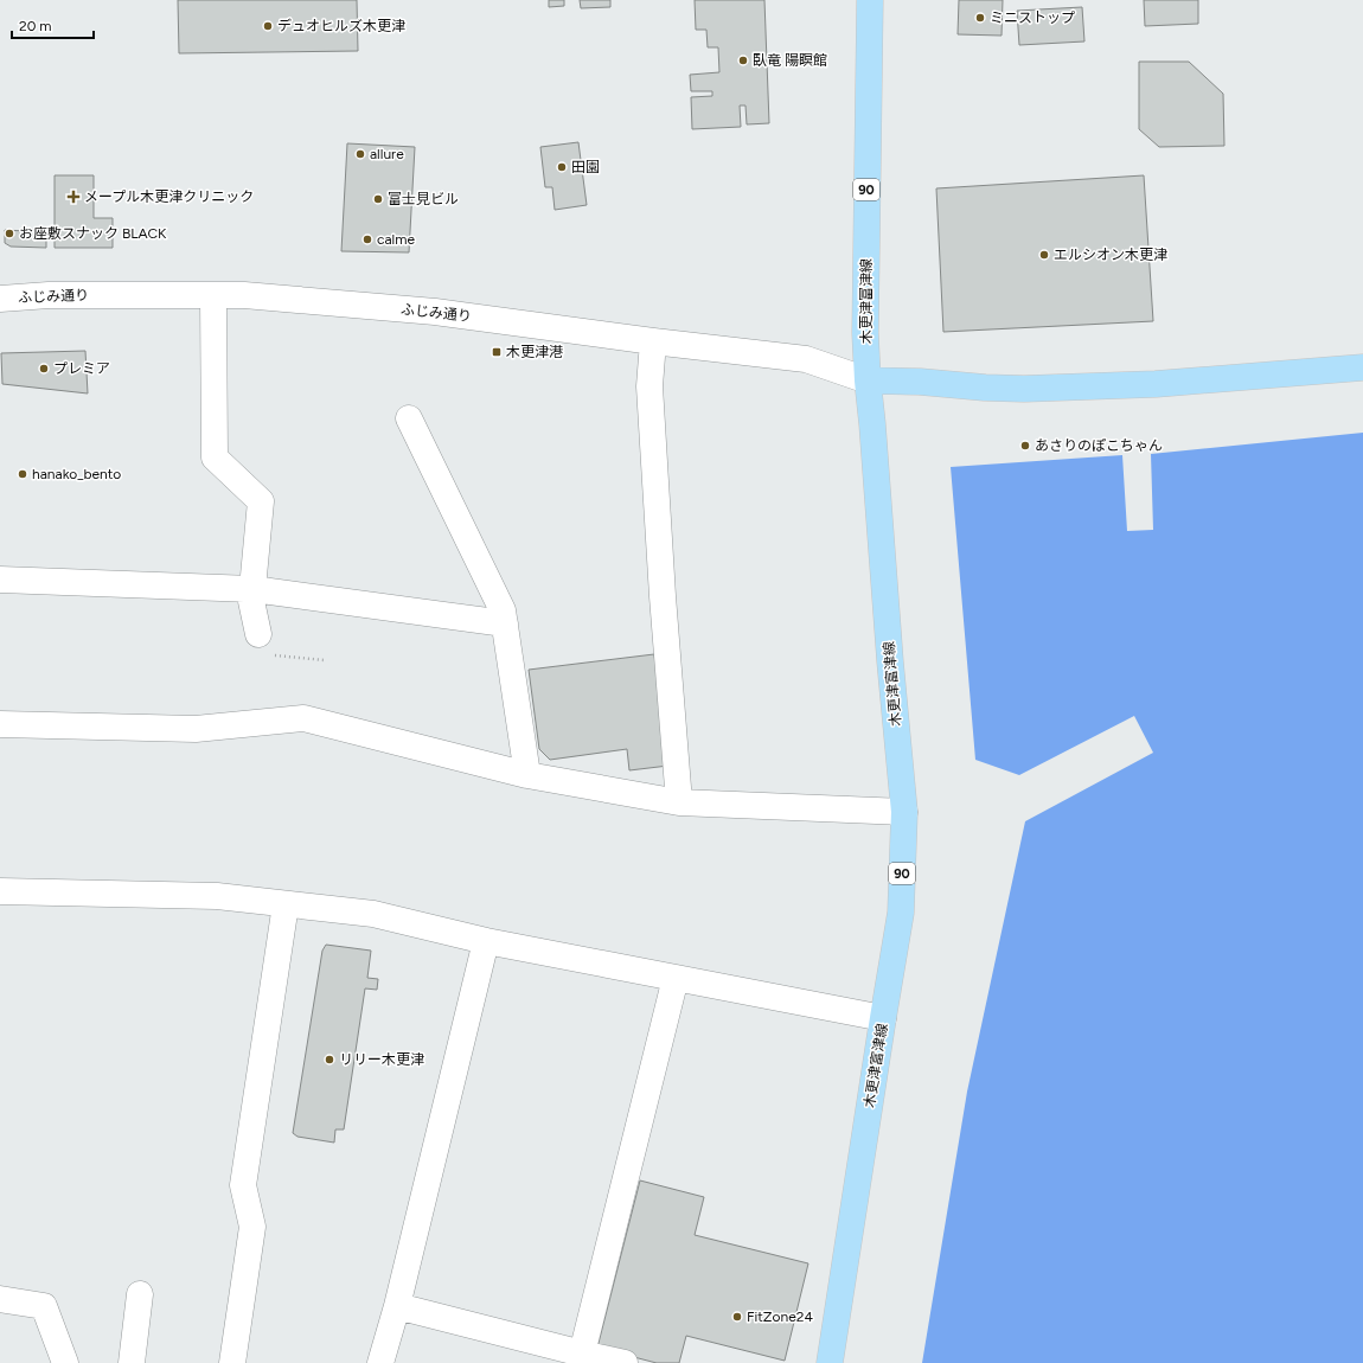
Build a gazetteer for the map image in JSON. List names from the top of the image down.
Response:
{
  "streets": {
    "main road": ["90", "木更津富津線"],
    "street": ["ふじみ通り"]
  },
  "crossings": [
    ["ふじみ通り", "木更津富津線"]
  ],
  "places": {
    "other": [
      "ミニストップ",
      "デュオヒルズ木更津",
      "臥竜 陽瞑館",
      "allure",
      "田園",
      "富士見ビル",
      "お座敷スナック BLACK",
      "calme",
      "エルシオン木更津",
      "プレミア",
      "あさりのぽこちゃん",
      "hanako_bento",
      "リリー木更津",
      "FitZone24"
    ],
    "health": ["メープル木更津クリニック"],
    "transit": ["木更津港"]
  },
  "scale_bar": "20 m"
}
